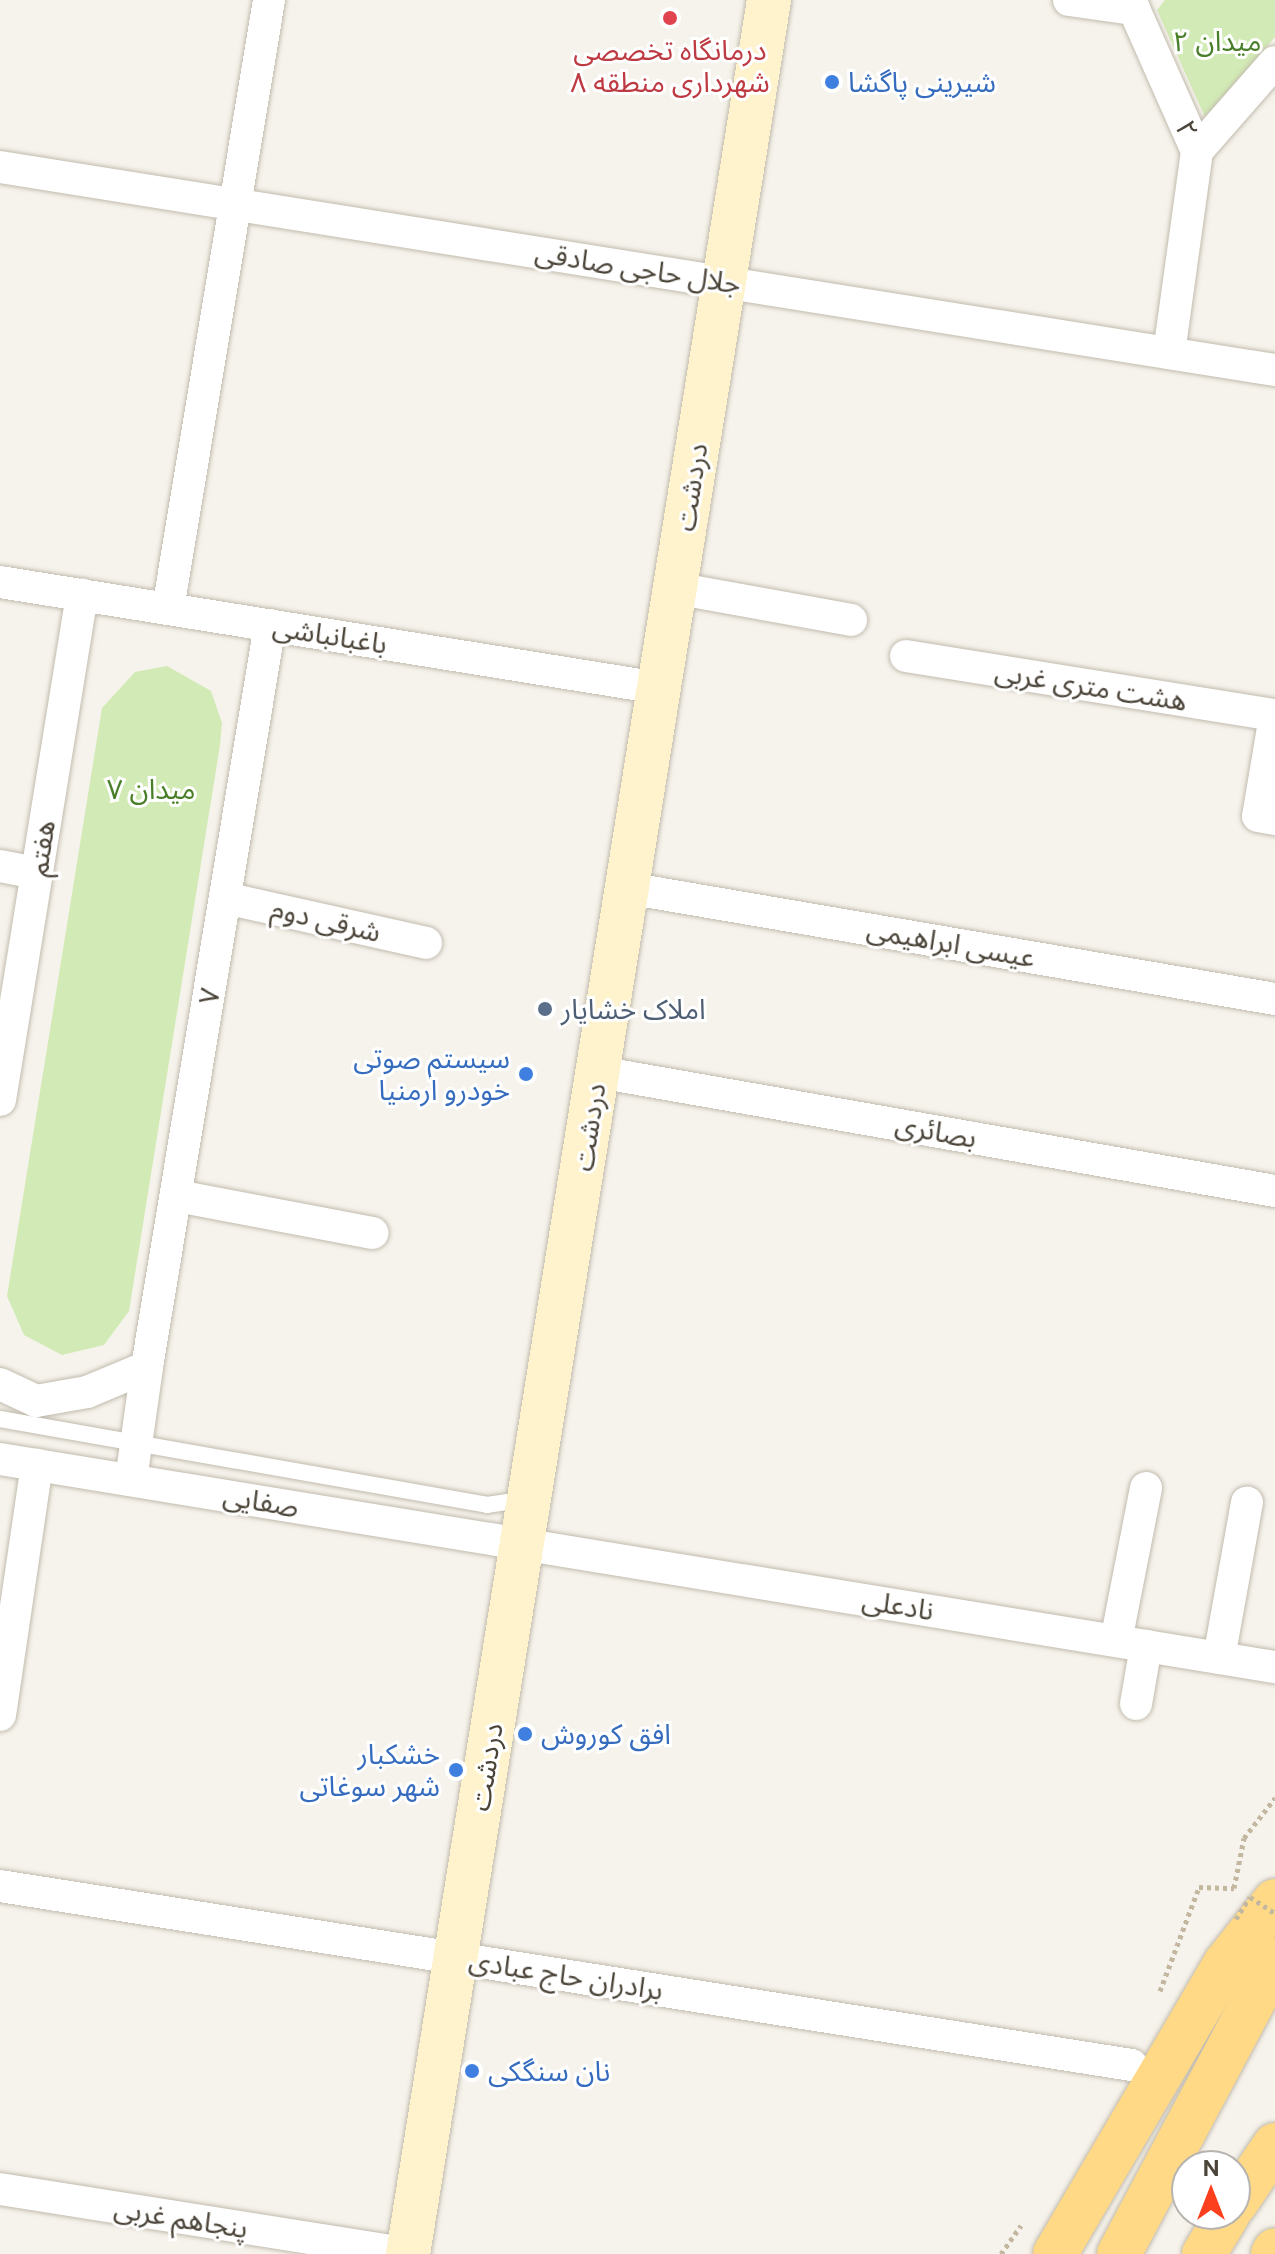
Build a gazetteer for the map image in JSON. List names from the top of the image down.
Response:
{
  "streets": {
    "main road": ["دردشت"],
    "street": [
      "۲",
      "جلال حاجی صادقی",
      "باغبانباشی",
      "هشت متری غربی",
      "هفتم",
      "شرقی دوم",
      "عیسی ابراهیمی",
      "۷",
      "بصائری",
      "صفایی",
      "نادعلی",
      "برادران حاج عبادی",
      "پنجاهم غربی"
    ]
  },
  "crossings": [
    ["جلال حاجی صادقی", "دردشت"],
    ["دردشت", "باغبانباشی"],
    ["دردشت", "عیسی ابراهیمی"],
    ["دردشت", "بصائری"],
    ["دردشت", "صفایی"],
    ["دردشت", "نادعلی"],
    ["دردشت", "برادران حاج عبادی"],
    ["دردشت", "پنجاهم غربی"],
    ["باغبانباشی", "هفتم"],
    ["باغبانباشی", "۷"],
    ["شرقی دوم", "۷"],
    ["۷", "صفایی"],
    ["صفایی", "نادعلی"]
  ],
  "parks": ["میدان ۲", "میدان ۷"],
  "places": [
    "درمانگاه تخصصی شهرداری منطقه ۸",
    "شیرینی پاگشا",
    "املاک خشایار",
    "سیستم صوتی خودرو ارمنیا",
    "افق کوروش",
    "خشکبار شهر سوغاتی",
    "نان سنگکی"
  ],
  "north": "top"
}
